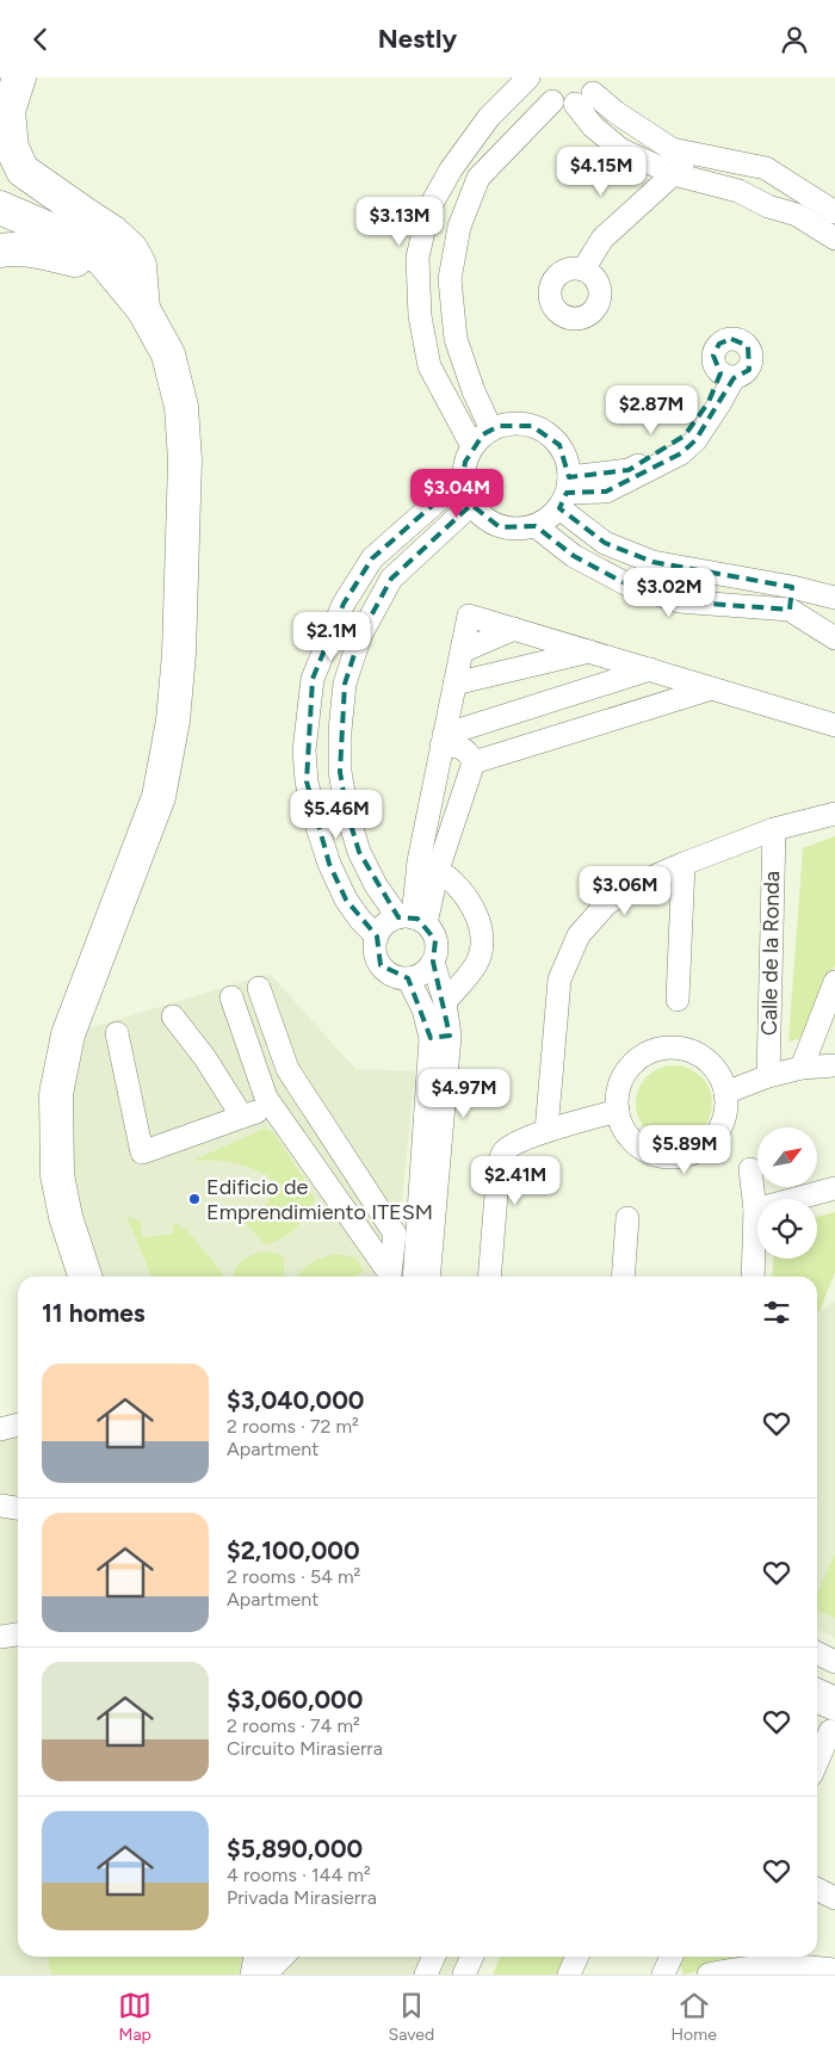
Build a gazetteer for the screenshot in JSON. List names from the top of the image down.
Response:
{
  "streets": {
    "street": ["Calle de la Ronda"]
  },
  "places": ["Edificio de Emprendimiento ITESM"],
  "north": "top right",
  "page": {
    "header": "Nestly",
    "price": [
      "$4.15M",
      "$3.13M",
      "$2.87M",
      "$3.04M",
      "$3.02M",
      "$2.1M",
      "$5.46M",
      "$3.06M",
      "$4.97M",
      "$5.89M",
      "$2.41M"
    ],
    "heading": "11 homes",
    "list": [
      {
        "name": "$3,040,000",
        "note": "2 rooms · 72 m² · Apartment"
      },
      {
        "name": "$2,100,000",
        "note": "2 rooms · 54 m² · Apartment"
      },
      {
        "name": "$3,060,000",
        "note": "2 rooms · 74 m² · Circuito Mirasierra"
      },
      {
        "name": "$5,890,000",
        "note": "4 rooms · 144 m² · Privada Mirasierra"
      }
    ],
    "tabs": ["Map", "Saved", "Home"]
  }
}
